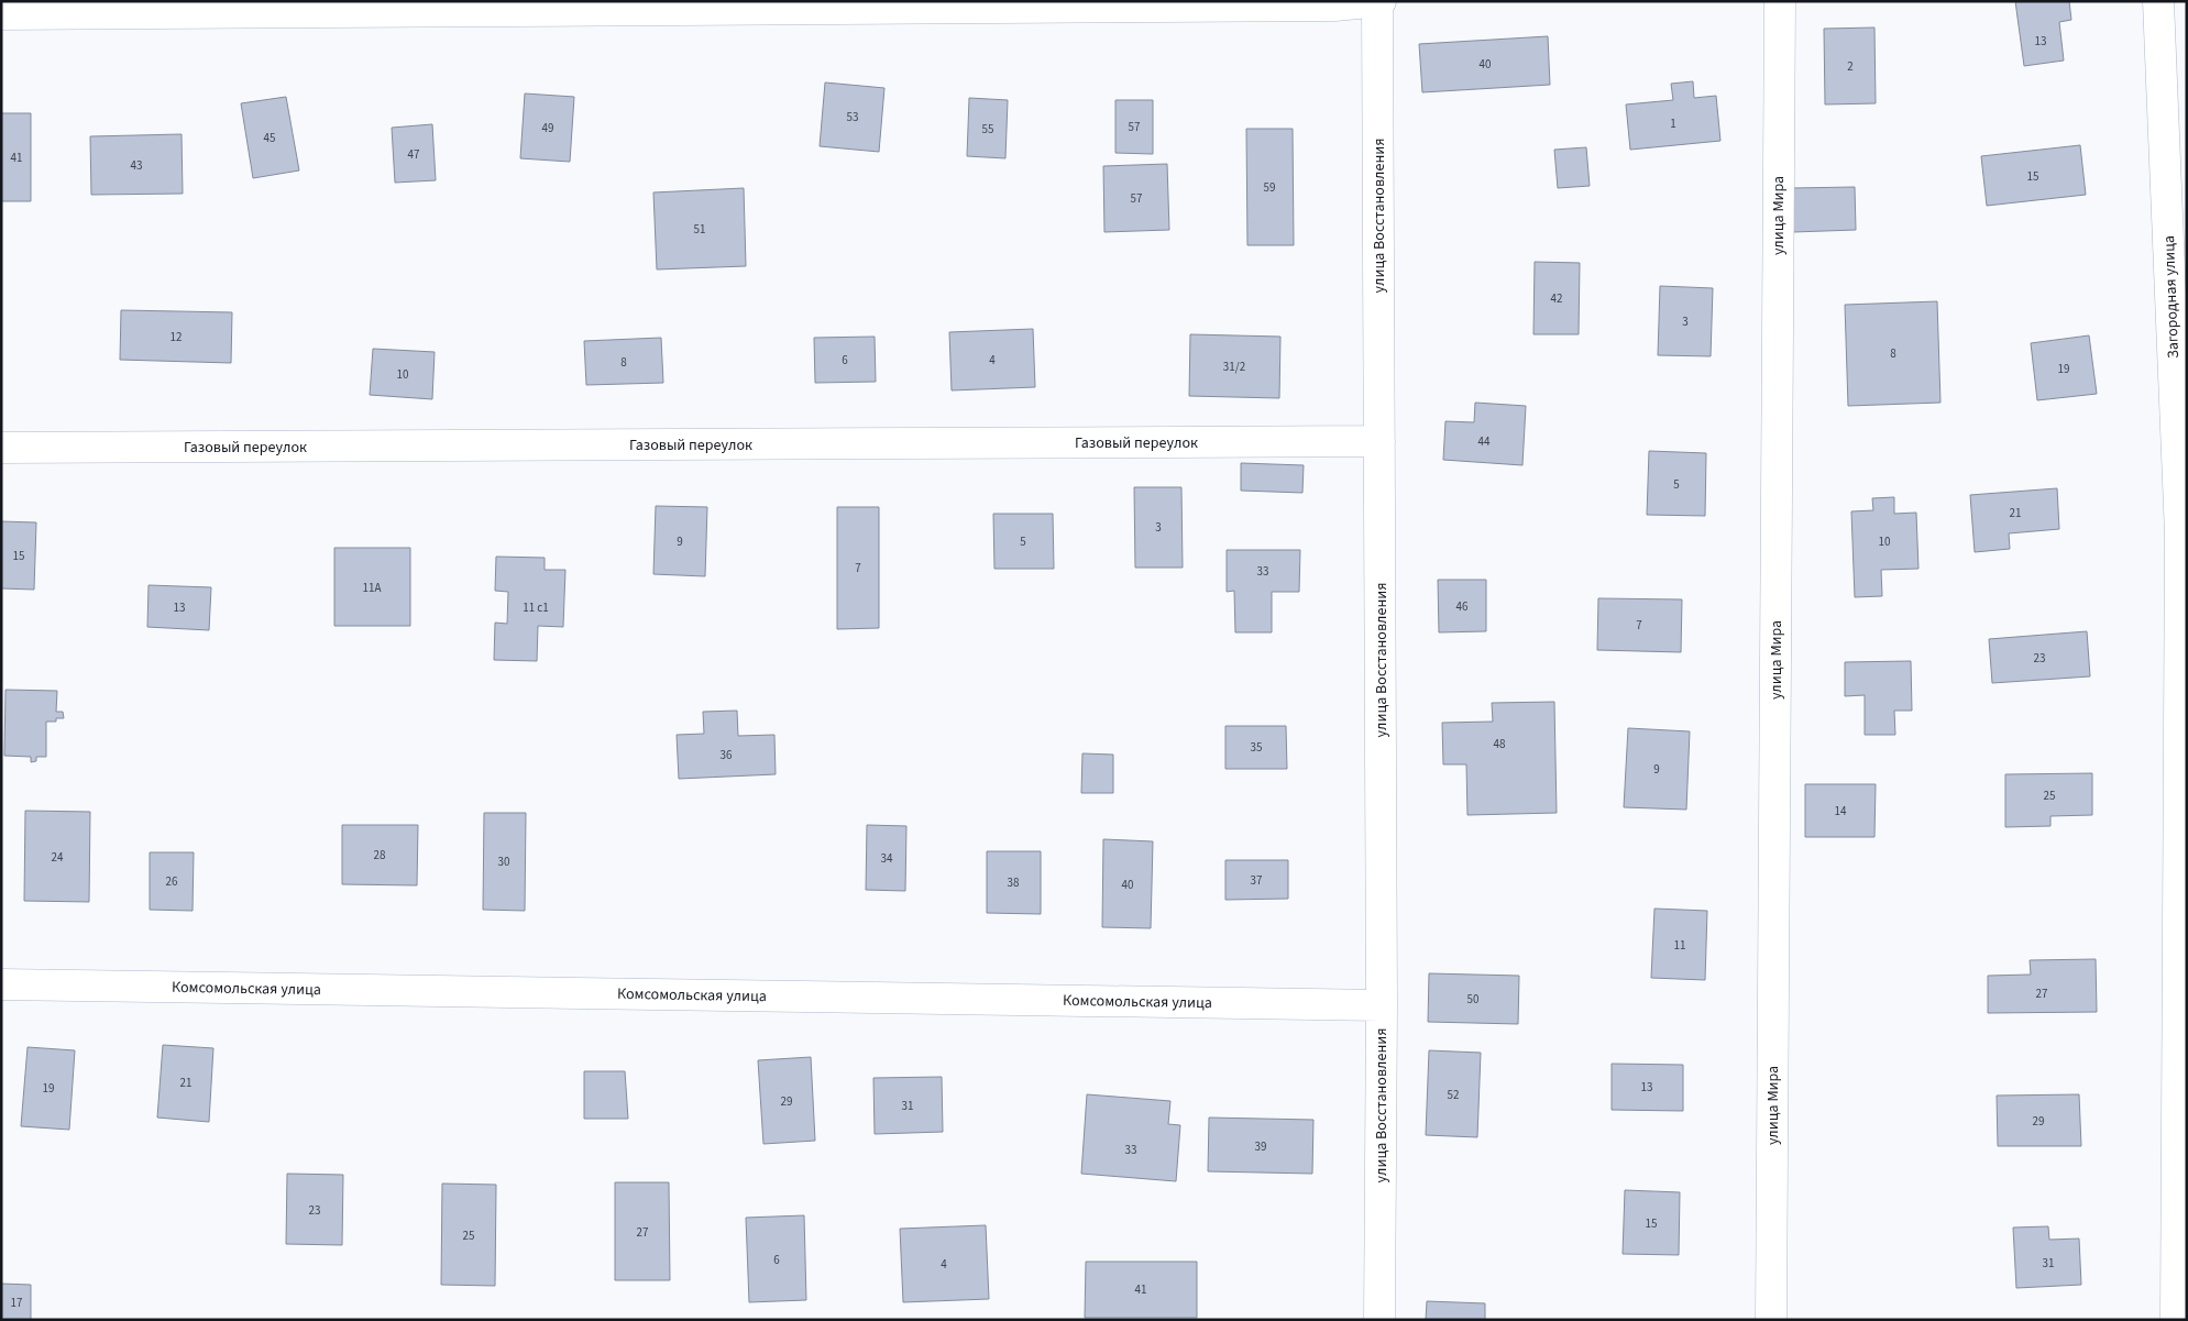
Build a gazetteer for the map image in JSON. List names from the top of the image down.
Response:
{
  "streets": {
    "street": [
      "улица Восстановления",
      "улица Мира",
      "Загородная улица",
      "Газовый переулок",
      "Комсомольская улица"
    ]
  },
  "crossings": [
    ["улица Восстановления", "Газовый переулок"],
    ["улица Восстановления", "Комсомольская улица"]
  ],
  "house_numbers": [
    "13",
    "40",
    "2",
    "53",
    "1",
    "57",
    "49",
    "55",
    "45",
    "47",
    "41",
    "43",
    "15",
    "59",
    "57",
    "51",
    "42",
    "3",
    "12",
    "8",
    "6",
    "4",
    "8",
    "31/2",
    "19",
    "10",
    "44",
    "5",
    "21",
    "3",
    "9",
    "5",
    "10",
    "15",
    "7",
    "33",
    "11А",
    "46",
    "13",
    "11 с1",
    "7",
    "23",
    "48",
    "35",
    "36",
    "9",
    "25",
    "14",
    "28",
    "24",
    "34",
    "30",
    "37",
    "26",
    "38",
    "40",
    "11",
    "27",
    "50",
    "21",
    "13",
    "19",
    "52",
    "29",
    "31",
    "29",
    "39",
    "33",
    "23",
    "15",
    "27",
    "25",
    "6",
    "31",
    "4",
    "41",
    "17"
  ]
}
